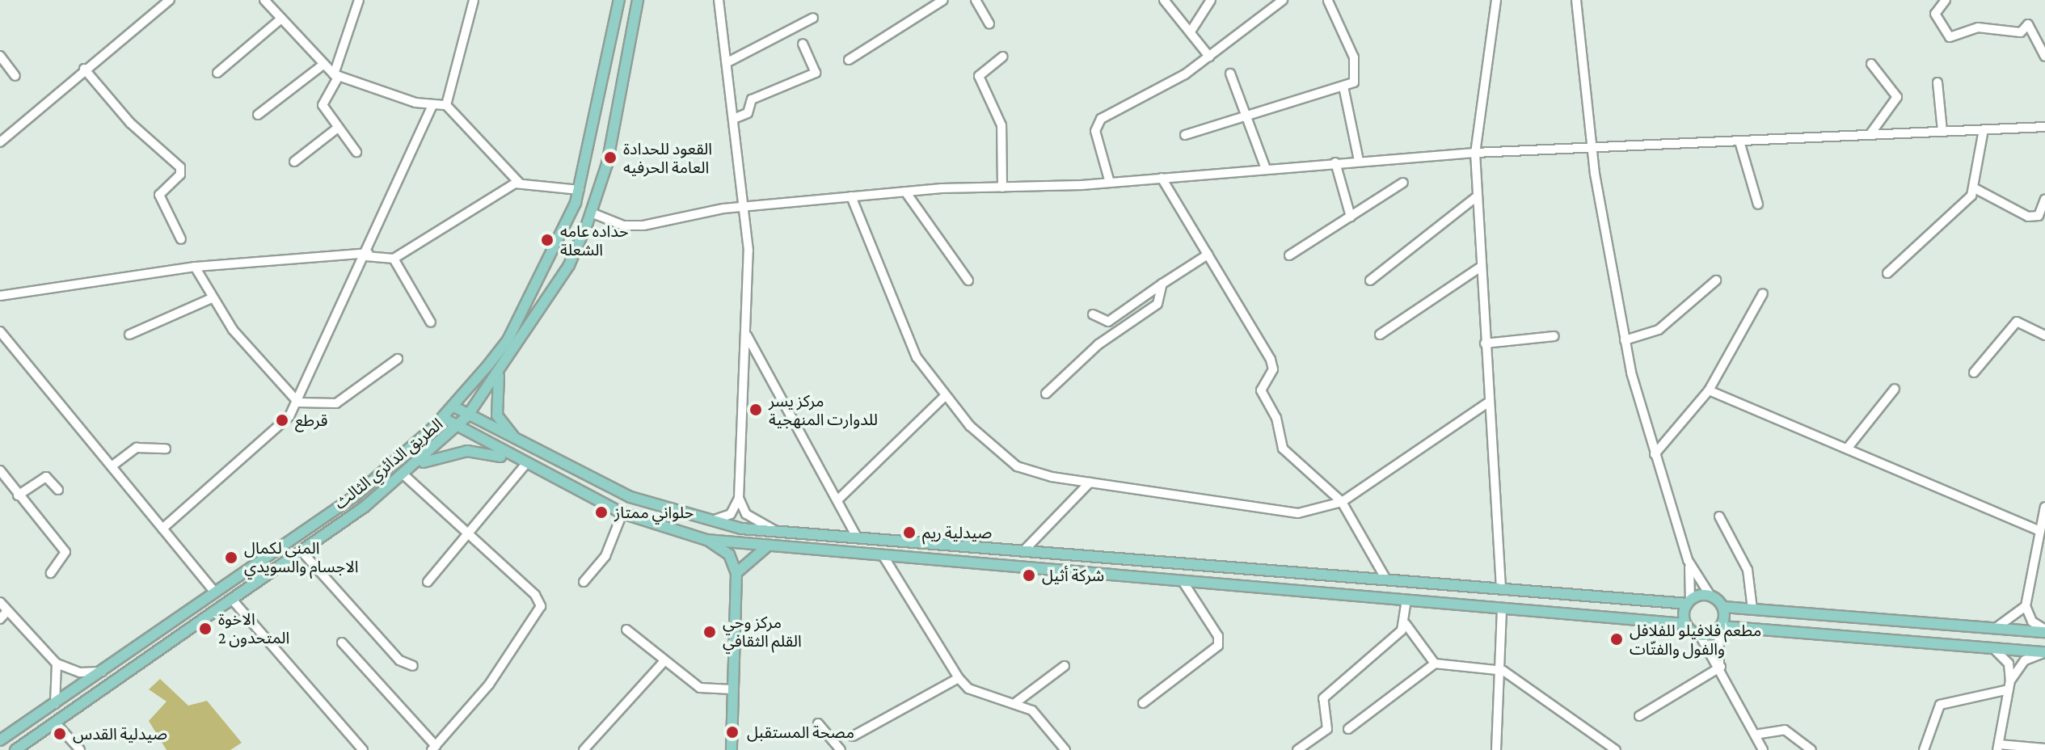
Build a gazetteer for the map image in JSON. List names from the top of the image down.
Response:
{
  "streets": {
    "main road": ["الطريق الدائري الثالث"]
  },
  "places": [
    "القعود للحدادة العامة الحرفيه",
    "حداده عامه الشعلة",
    "مركز يسر للدوارت المنهجية",
    "قرطع",
    "حلواني ممتاز",
    "صيدلية ريم",
    "المنى لكمال الاجسام والسويدي",
    "شركة أثيل",
    "الاخوة المتحدون 2",
    "مركز وحي القلم الثقافي",
    "مطعم فلافيلو للفلافل والفول والفتّات",
    "مصحة المستقبل",
    "صيدلية القدس"
  ]
}
